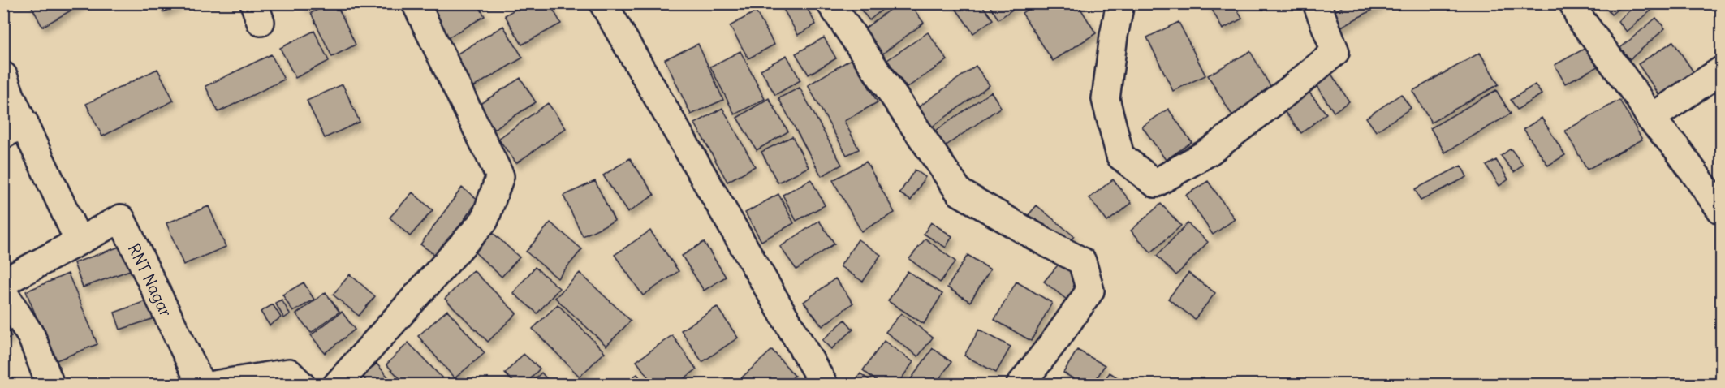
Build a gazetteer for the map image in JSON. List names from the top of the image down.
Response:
{
  "streets": {
    "street": ["RNT Nagar"]
  }
}
